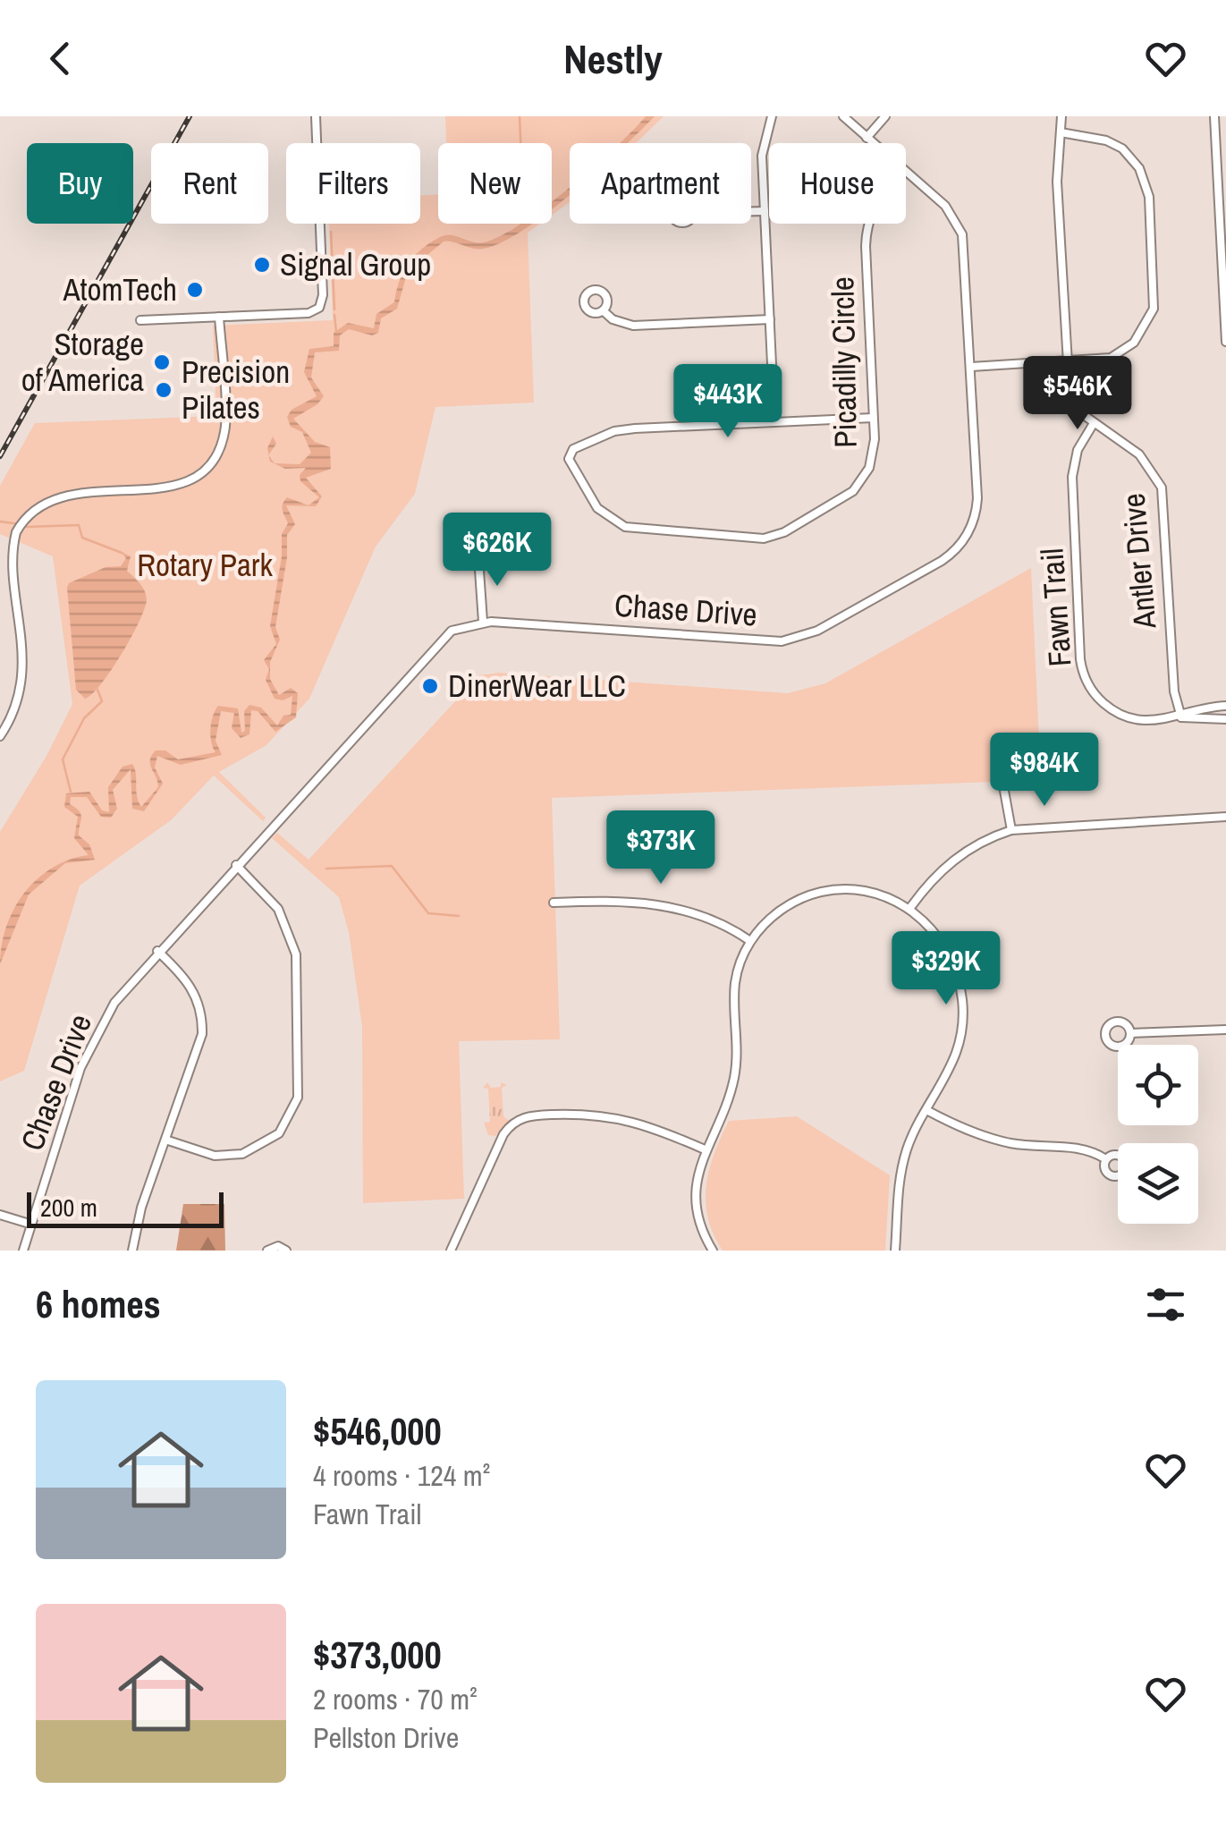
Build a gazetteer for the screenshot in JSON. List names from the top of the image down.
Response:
{
  "streets": {
    "street": [
      "Picadilly Circle",
      "Antler Drive",
      "Fawn Trail",
      "Chase Drive"
    ]
  },
  "crossings": [
    ["Antler Drive", "Fawn Trail"]
  ],
  "parks": ["Rotary Park"],
  "places": [
    "Signal Group",
    "AtomTech",
    "Storage of America",
    "Precision Pilates",
    "DinerWear LLC"
  ],
  "scale_bar": "200 m",
  "page": {
    "header": "Nestly",
    "chip": [
      "Buy",
      "Rent",
      "Filters",
      "New",
      "Apartment",
      "House"
    ],
    "price": [
      "$546K",
      "$443K",
      "$626K",
      "$984K",
      "$373K",
      "$329K"
    ],
    "scale": "200 m",
    "heading": "6 homes",
    "list": [
      {
        "name": "$546,000",
        "note": "4 rooms · 124 m² · Fawn Trail"
      },
      {
        "name": "$373,000",
        "note": "2 rooms · 70 m² · Pellston Drive"
      }
    ]
  }
}
